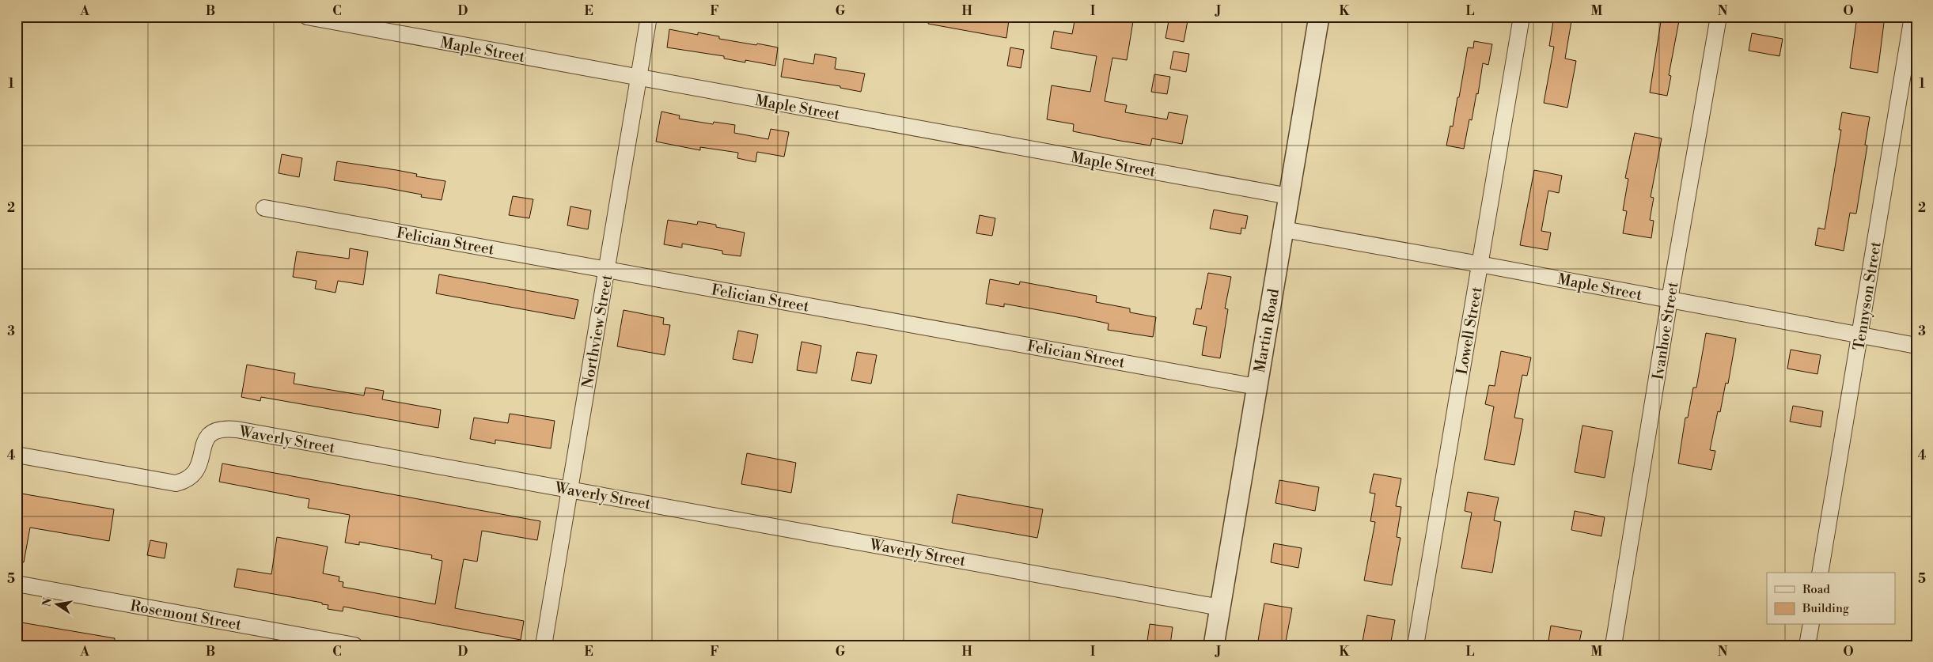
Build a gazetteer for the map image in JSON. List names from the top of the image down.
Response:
{
  "streets": {
    "street": [
      "Maple Street",
      "Felician Street",
      "Tennyson Street",
      "Martin Road",
      "Lowell Street",
      "Ivanhoe Street",
      "Northview Street",
      "Waverly Street",
      "Rosemont Street"
    ]
  },
  "crossings": [
    ["Maple Street", "Tennyson Street"],
    ["Maple Street", "Martin Road"],
    ["Maple Street", "Lowell Street"],
    ["Maple Street", "Ivanhoe Street"],
    ["Maple Street", "Northview Street"],
    ["Felician Street", "Martin Road"],
    ["Felician Street", "Northview Street"],
    ["Martin Road", "Waverly Street"],
    ["Northview Street", "Waverly Street"]
  ],
  "legend": ["Road", "Building"],
  "north": "left",
  "grid": {
    "columns": [
      "A",
      "B",
      "C",
      "D",
      "E",
      "F",
      "G",
      "H",
      "I",
      "J",
      "K",
      "L",
      "M",
      "N",
      "O"
    ],
    "rows": [
      "1",
      "2",
      "3",
      "4",
      "5"
    ]
  }
}
